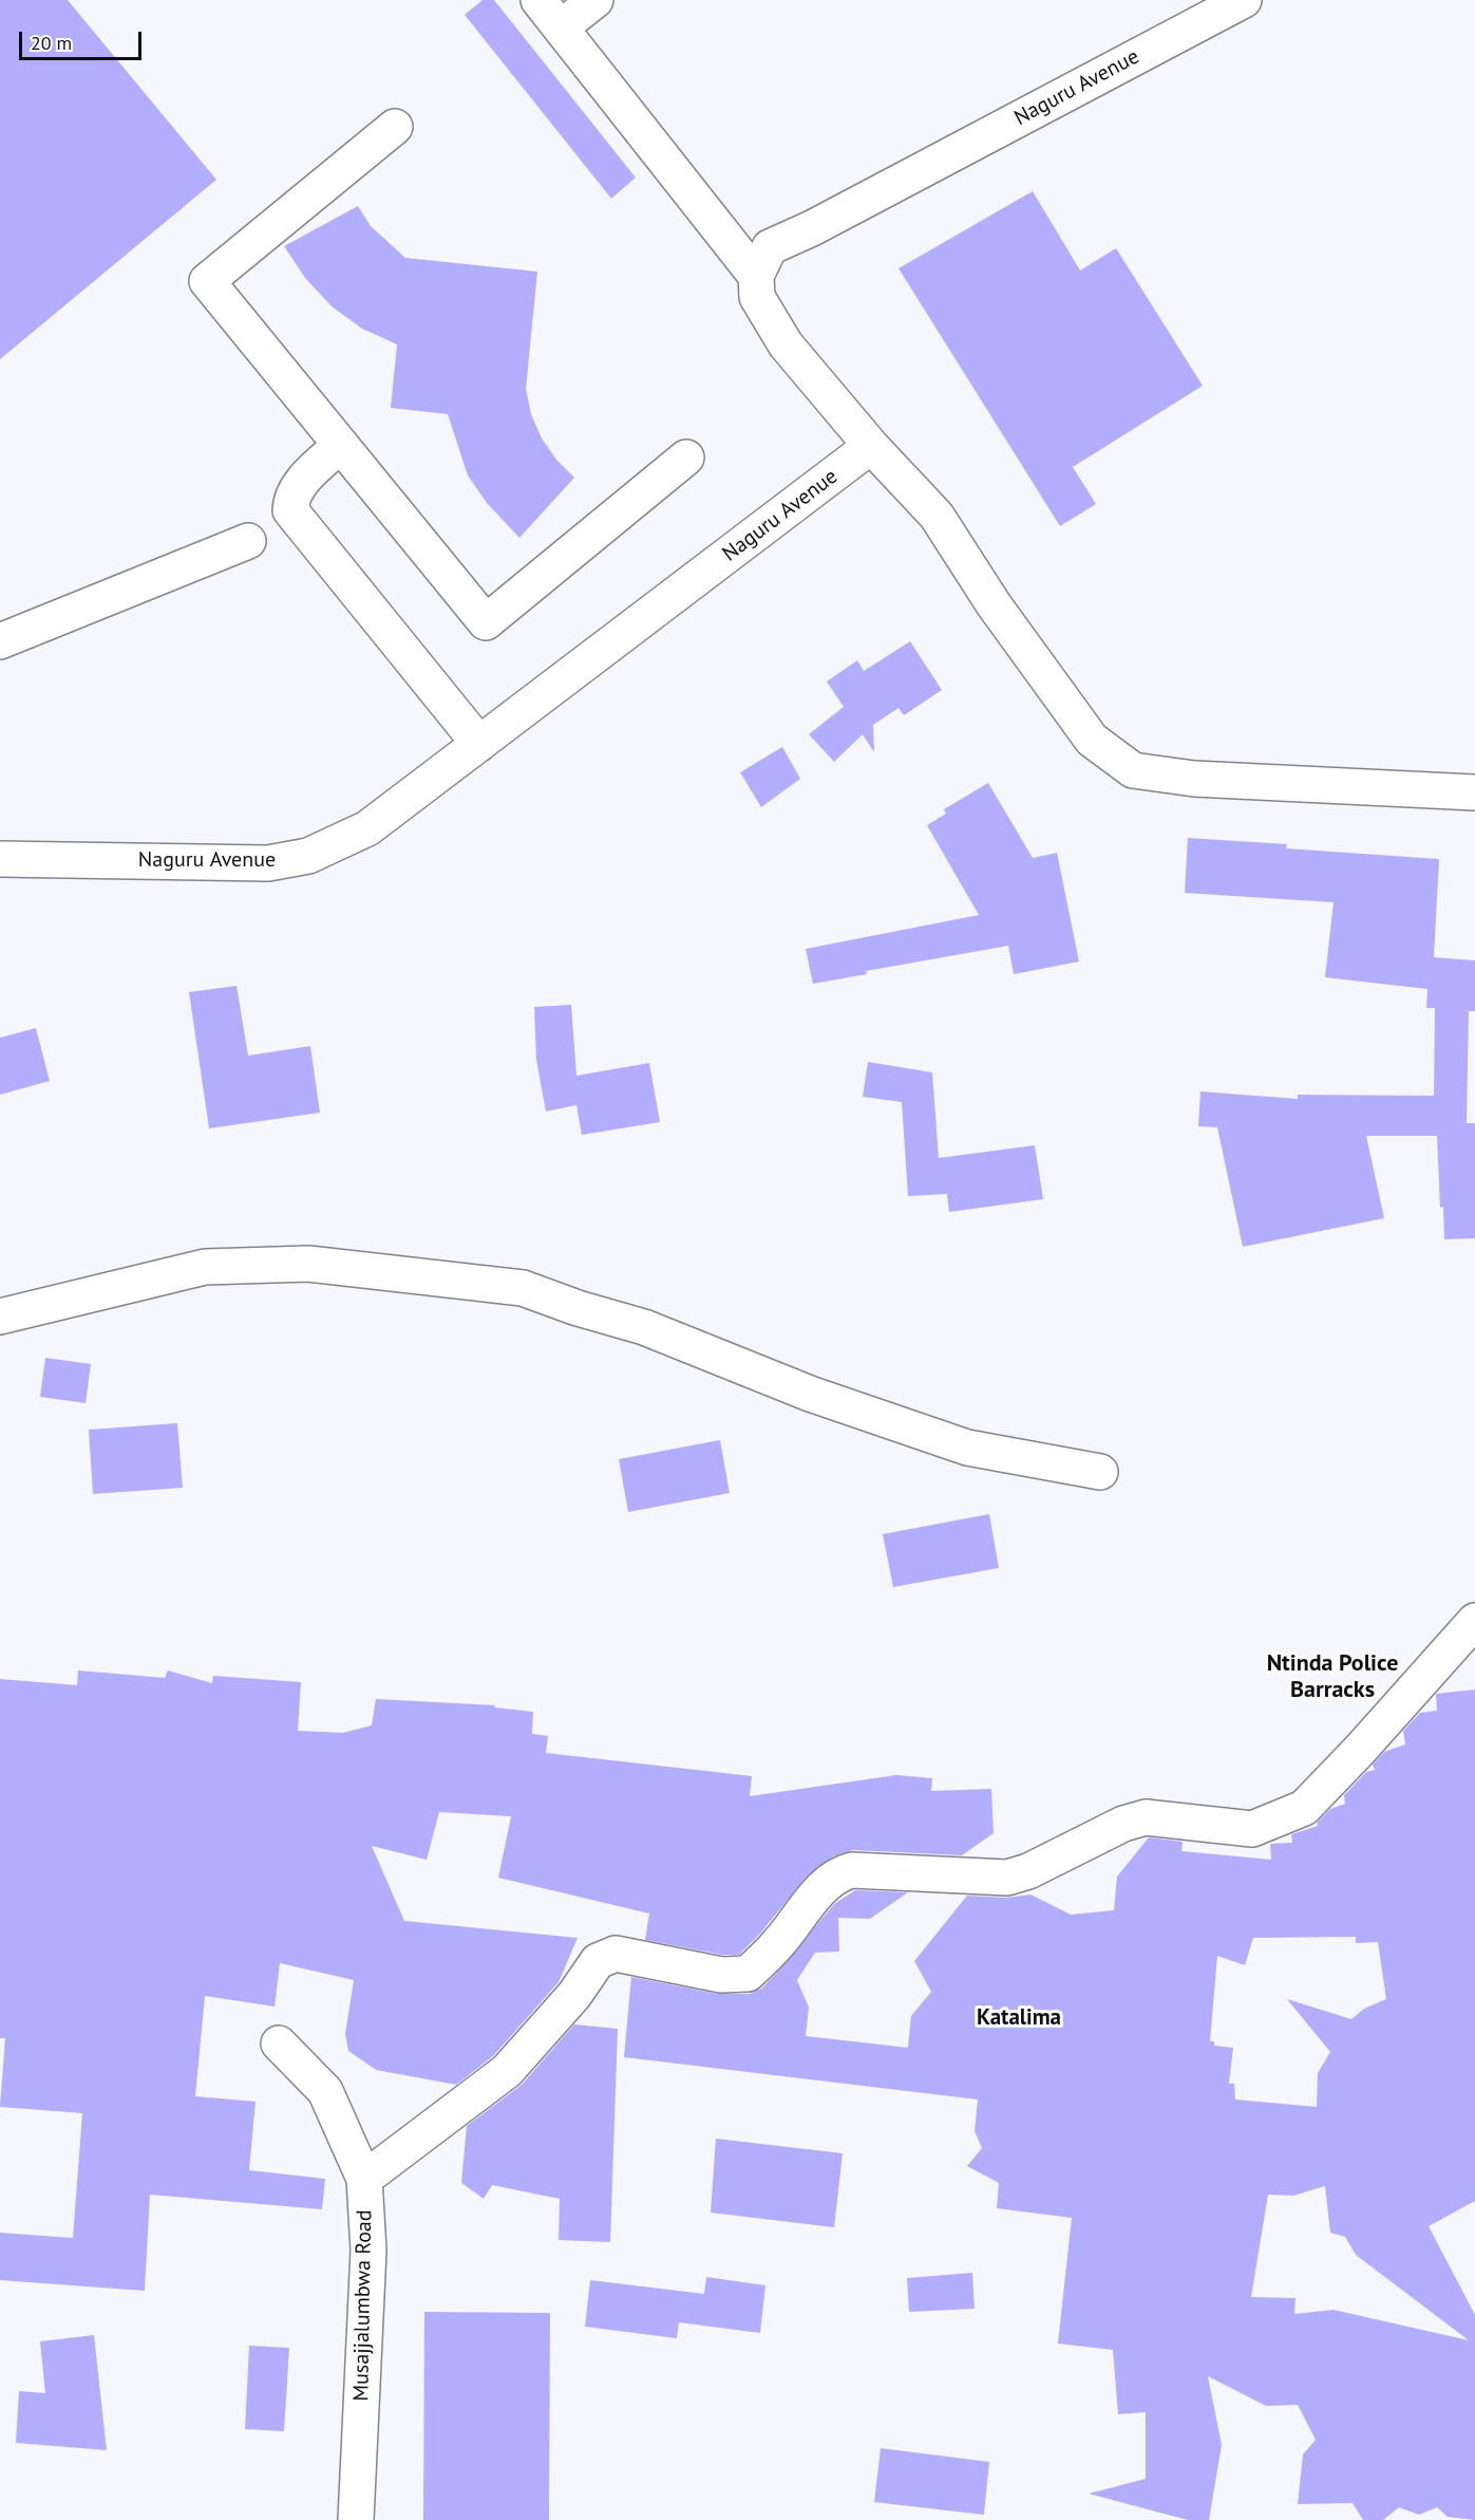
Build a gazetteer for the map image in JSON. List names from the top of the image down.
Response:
{
  "streets": {
    "street": ["Naguru Avenue", "Musajjalumbwa Road"]
  },
  "districts": ["Ntinda Police Barracks", "Katalima"],
  "scale_bar": "20 m"
}
